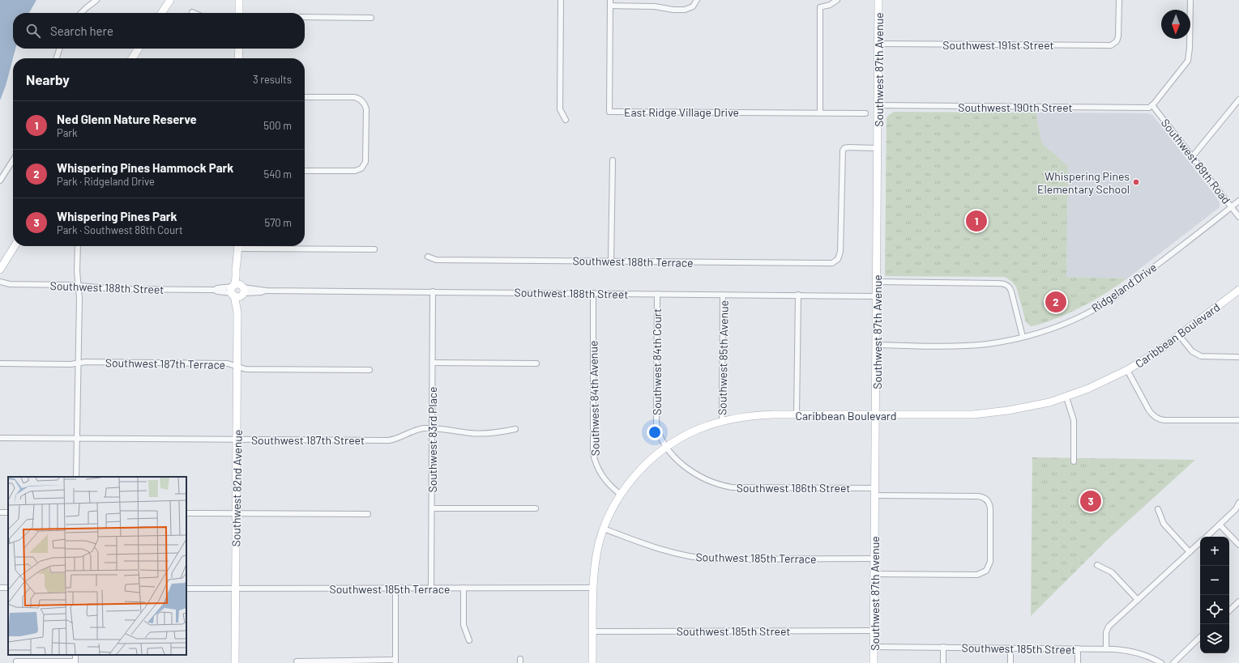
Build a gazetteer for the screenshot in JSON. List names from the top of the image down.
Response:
{
  "streets": {
    "street": [
      "Southwest 191st Street",
      "Southwest 87th Avenue",
      "Southwest 190th Street",
      "East Ridge Village Drive",
      "Southwest 89th Road",
      "Southwest 188th Terrace",
      "Southwest 188th Street",
      "Ridgeland Drive",
      "Caribbean Boulevard",
      "Southwest 85th Avenue",
      "Southwest 84th Court",
      "Southwest 187th Terrace",
      "Southwest 84th Avenue",
      "Southwest 187th Street",
      "Southwest 83rd Place",
      "Southwest 186th Street",
      "Southwest 82nd Avenue",
      "Southwest 185th Terrace",
      "Southwest 185th Street"
    ]
  },
  "crossings": [
    ["Southwest 191st Street", "Southwest 87th Avenue"],
    ["Southwest 87th Avenue", "Southwest 190th Street"],
    ["Southwest 87th Avenue", "Southwest 188th Terrace"],
    ["Southwest 87th Avenue", "Southwest 188th Street"],
    ["Southwest 87th Avenue", "Ridgeland Drive"],
    ["Southwest 87th Avenue", "Caribbean Boulevard"],
    ["Southwest 87th Avenue", "Southwest 186th Street"],
    ["Southwest 87th Avenue", "Southwest 185th Terrace"],
    ["Southwest 87th Avenue", "Southwest 185th Street"],
    ["Southwest 190th Street", "Southwest 89th Road"],
    ["Southwest 89th Road", "Ridgeland Drive"],
    ["Southwest 188th Street", "Southwest 85th Avenue"],
    ["Southwest 188th Street", "Southwest 84th Court"],
    ["Southwest 188th Street", "Southwest 84th Avenue"],
    ["Southwest 188th Street", "Southwest 83rd Place"],
    ["Southwest 188th Street", "Southwest 82nd Avenue"],
    ["Caribbean Boulevard", "Southwest 85th Avenue"],
    ["Caribbean Boulevard", "Southwest 84th Court"],
    ["Caribbean Boulevard", "Southwest 84th Avenue"],
    ["Caribbean Boulevard", "Southwest 186th Street"],
    ["Caribbean Boulevard", "Southwest 185th Terrace"],
    ["Caribbean Boulevard", "Southwest 185th Street"],
    ["Southwest 84th Court", "Southwest 186th Street"],
    ["Southwest 187th Terrace", "Southwest 82nd Avenue"],
    ["Southwest 187th Street", "Southwest 83rd Place"],
    ["Southwest 187th Street", "Southwest 82nd Avenue"],
    ["Southwest 83rd Place", "Southwest 185th Terrace"],
    ["Southwest 82nd Avenue", "Southwest 185th Terrace"]
  ],
  "places": ["Whispering Pines Elementary School"],
  "north": "bottom",
  "page": {
    "search": "Search here",
    "heading": ["Nearby", "3 results"],
    "list": [
      {
        "mark": "1",
        "name": "Ned Glenn Nature Reserve",
        "note": "Park",
        "value": "500 m"
      },
      {
        "mark": "2",
        "name": "Whispering Pines Hammock Park",
        "note": "Park · Ridgeland Drive",
        "value": "540 m"
      },
      {
        "mark": "3",
        "name": "Whispering Pines Park",
        "note": "Park · Southwest 88th Court",
        "value": "570 m"
      }
    ],
    "pins": ["1", "2", "3"],
    "map_buttons": ["+", "−"]
  }
}
